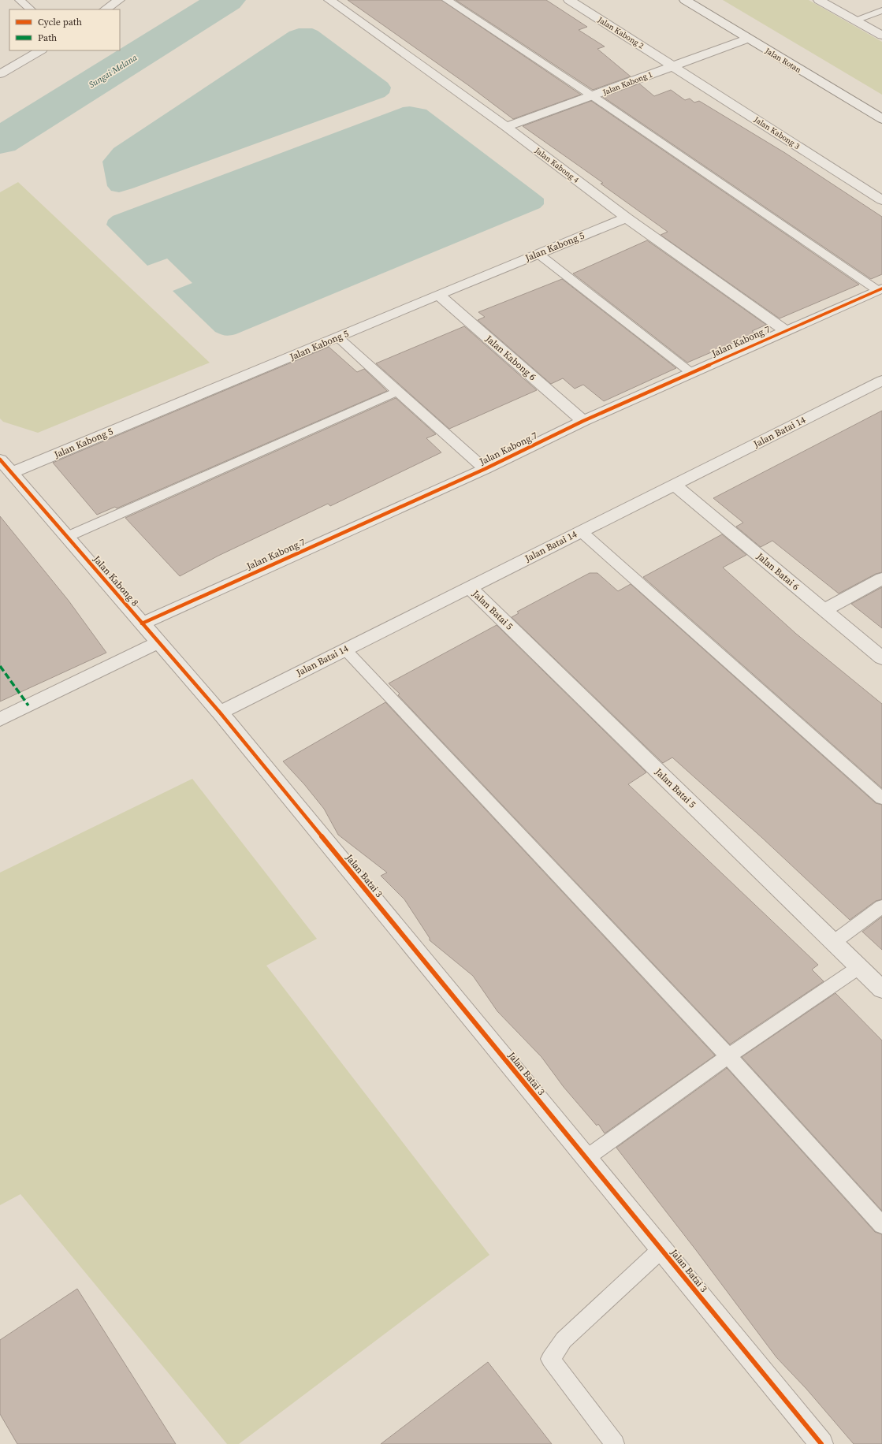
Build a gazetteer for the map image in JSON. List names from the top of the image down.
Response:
{
  "streets": {
    "street": [
      "Jalan Kabong 2",
      "Jalan Rotan",
      "Jalan Kabong 1",
      "Jalan Kabong 3",
      "Jalan Kabong 4",
      "Jalan Kabong 5",
      "Jalan Kabong 7",
      "Jalan Kabong 6",
      "Jalan Batai 14",
      "Jalan Batai 6",
      "Jalan Kabong 8",
      "Jalan Batai 5",
      "Jalan Batai 3"
    ]
  },
  "crossings": [
    ["Jalan Kabong 2", "Jalan Kabong 1"],
    ["Jalan Kabong 2", "Jalan Kabong 3"],
    ["Jalan Rotan", "Jalan Kabong 1"],
    ["Jalan Kabong 1", "Jalan Kabong 3"],
    ["Jalan Kabong 1", "Jalan Kabong 4"],
    ["Jalan Kabong 4", "Jalan Kabong 5"],
    ["Jalan Kabong 4", "Jalan Kabong 7"],
    ["Jalan Kabong 5", "Jalan Kabong 6"],
    ["Jalan Kabong 5", "Jalan Kabong 8"],
    ["Jalan Kabong 7", "Jalan Kabong 6"],
    ["Jalan Kabong 7", "Jalan Kabong 8"],
    ["Jalan Batai 14", "Jalan Batai 6"],
    ["Jalan Batai 14", "Jalan Kabong 8"],
    ["Jalan Batai 14", "Jalan Batai 5"],
    ["Jalan Batai 14", "Jalan Batai 3"],
    ["Jalan Kabong 8", "Jalan Batai 3"]
  ],
  "water": ["Sungai Melana"],
  "legend": ["Cycle path", "Path"]
}
